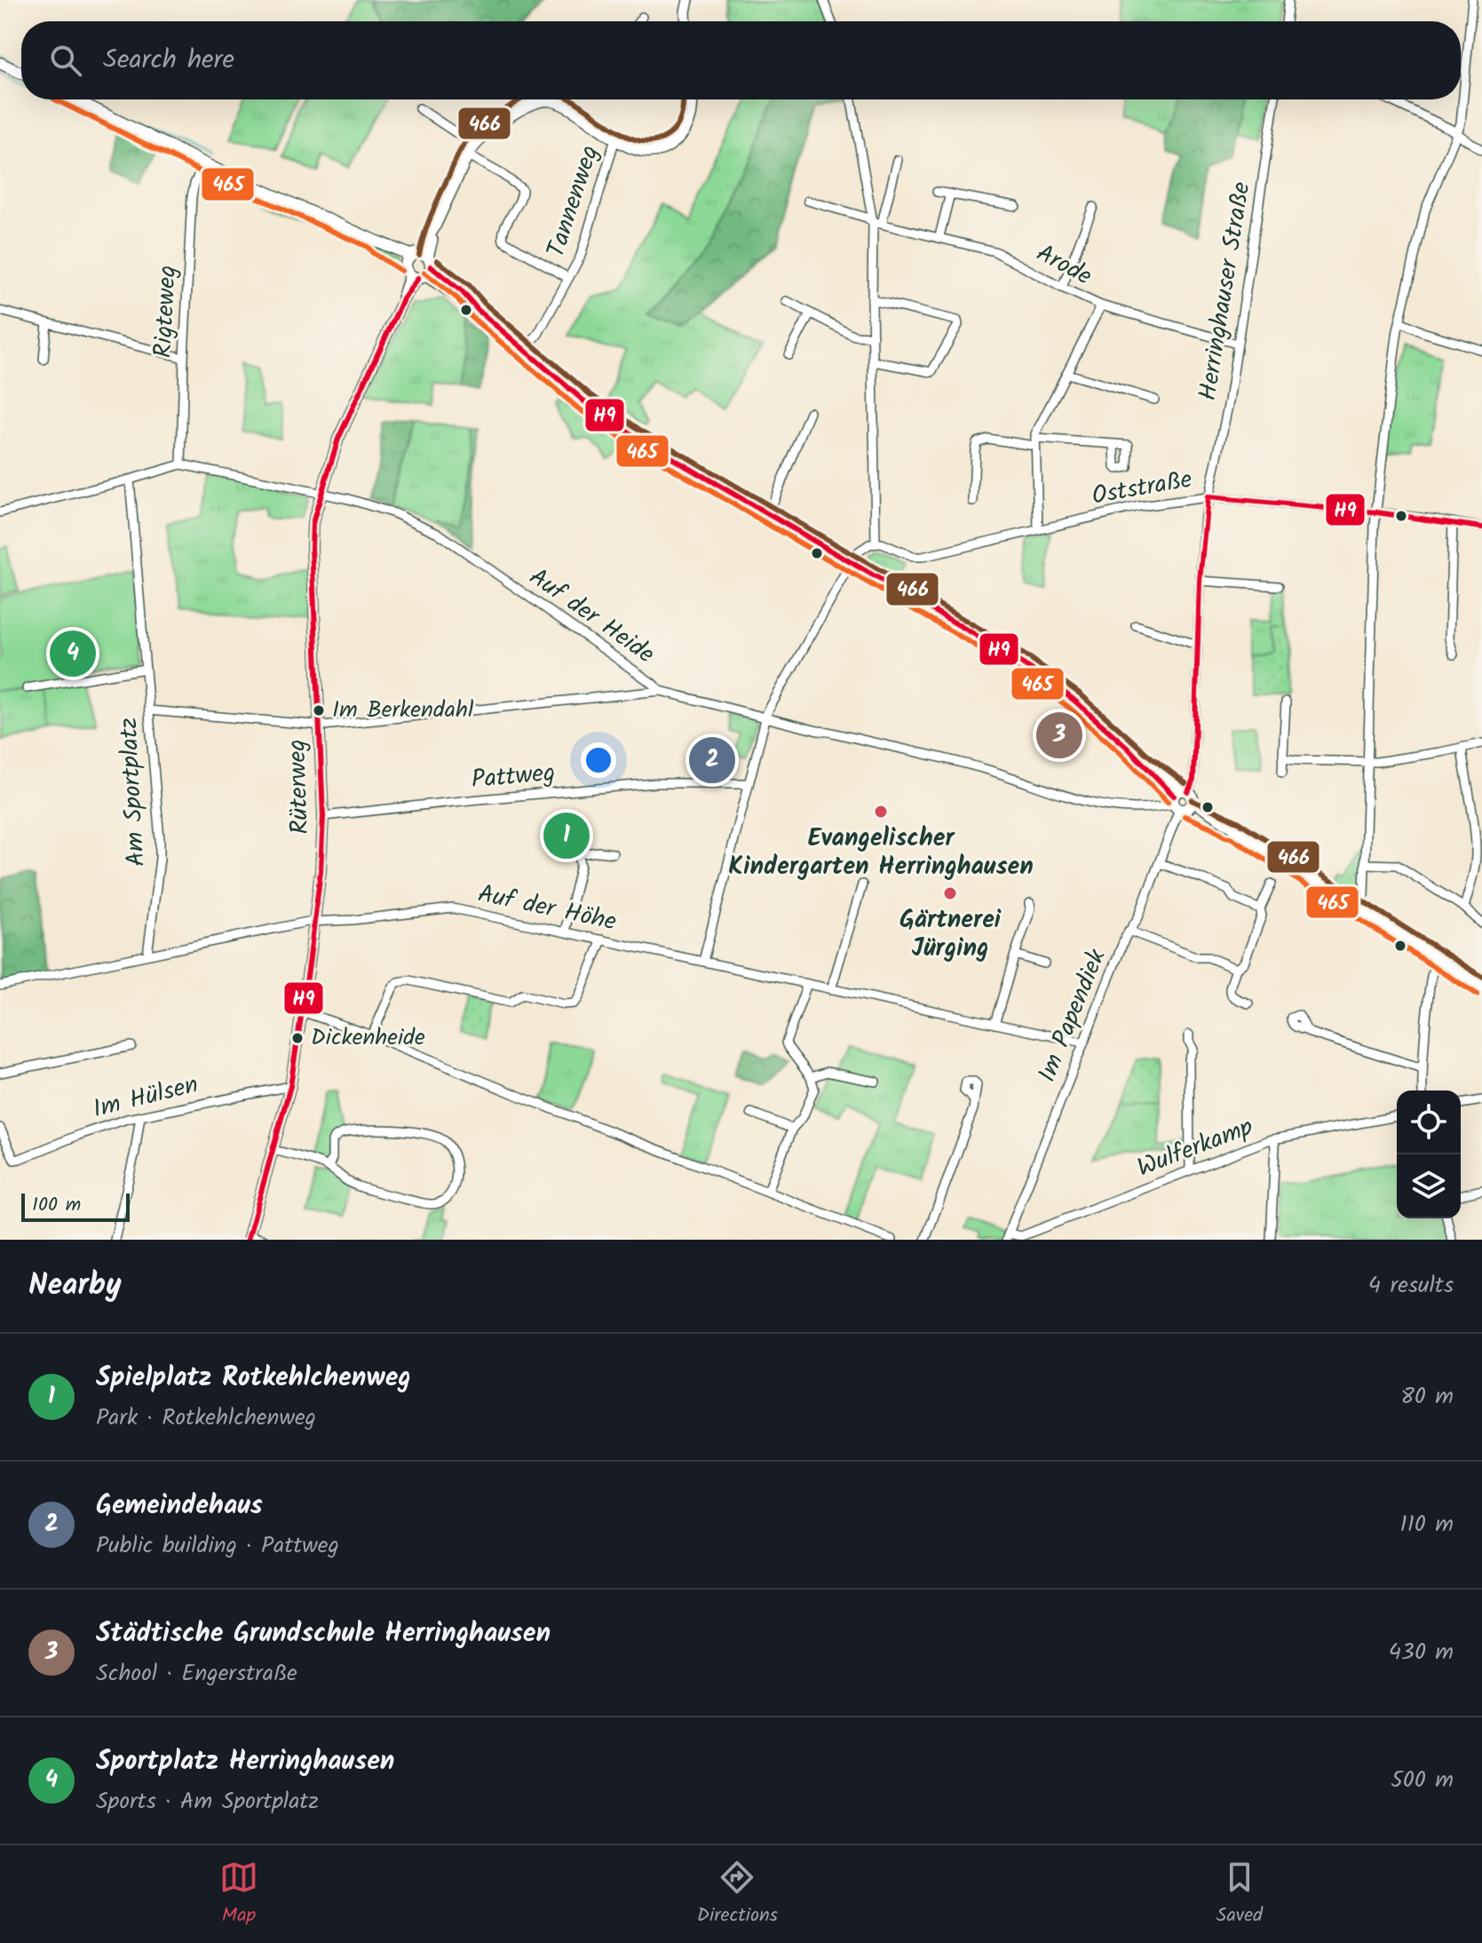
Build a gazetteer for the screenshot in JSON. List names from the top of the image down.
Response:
{
  "streets": {
    "street": [
      "Tannenweg",
      "Arode",
      "Herringhauser Straße",
      "Rigteweg",
      "Oststraße",
      "Auf der Heide",
      "Pattweg",
      "Rüterweg",
      "Am Sportplatz",
      "Auf der Höhe",
      "Im Papendiek",
      "Im Hülsen",
      "Wulferkamp"
    ]
  },
  "crossings": [
    ["Arode", "Herringhauser Straße"],
    ["Herringhauser Straße", "Oststraße"],
    ["Herringhauser Straße", "Im Papendiek"],
    ["Rigteweg", "Auf der Heide"],
    ["Oststraße", "Im Papendiek"],
    ["Auf der Heide", "Rüterweg"],
    ["Auf der Heide", "Am Sportplatz"],
    ["Auf der Heide", "Im Papendiek"],
    ["Pattweg", "Rüterweg"],
    ["Rüterweg", "Auf der Höhe"],
    ["Rüterweg", "Im Hülsen"],
    ["Am Sportplatz", "Auf der Höhe"],
    ["Auf der Höhe", "Im Papendiek"],
    ["Im Papendiek", "Wulferkamp"]
  ],
  "places": [
    "Im Berkendahl",
    "Evangelischer Kindergarten Herringhausen",
    "Gärtnerei Jürging",
    "Dickenheide"
  ],
  "lines": ["transit line 465", "transit line 466", "transit line H9"],
  "scale_bar": "100 m",
  "page": {
    "search": "Search here",
    "pins": [
      "4",
      "3",
      "2",
      "1"
    ],
    "scale": "100 m",
    "heading": ["Nearby", "4 results"],
    "list": [
      {
        "mark": "1",
        "name": "Spielplatz Rotkehlchenweg",
        "note": "Park · Rotkehlchenweg",
        "value": "80 m"
      },
      {
        "mark": "2",
        "name": "Gemeindehaus",
        "note": "Public building · Pattweg",
        "value": "110 m"
      },
      {
        "mark": "3",
        "name": "Städtische Grundschule Herringhausen",
        "note": "School · Engerstraße",
        "value": "430 m"
      },
      {
        "mark": "4",
        "name": "Sportplatz Herringhausen",
        "note": "Sports · Am Sportplatz",
        "value": "500 m"
      }
    ],
    "nav": ["Map", "Directions", "Saved"]
  }
}
